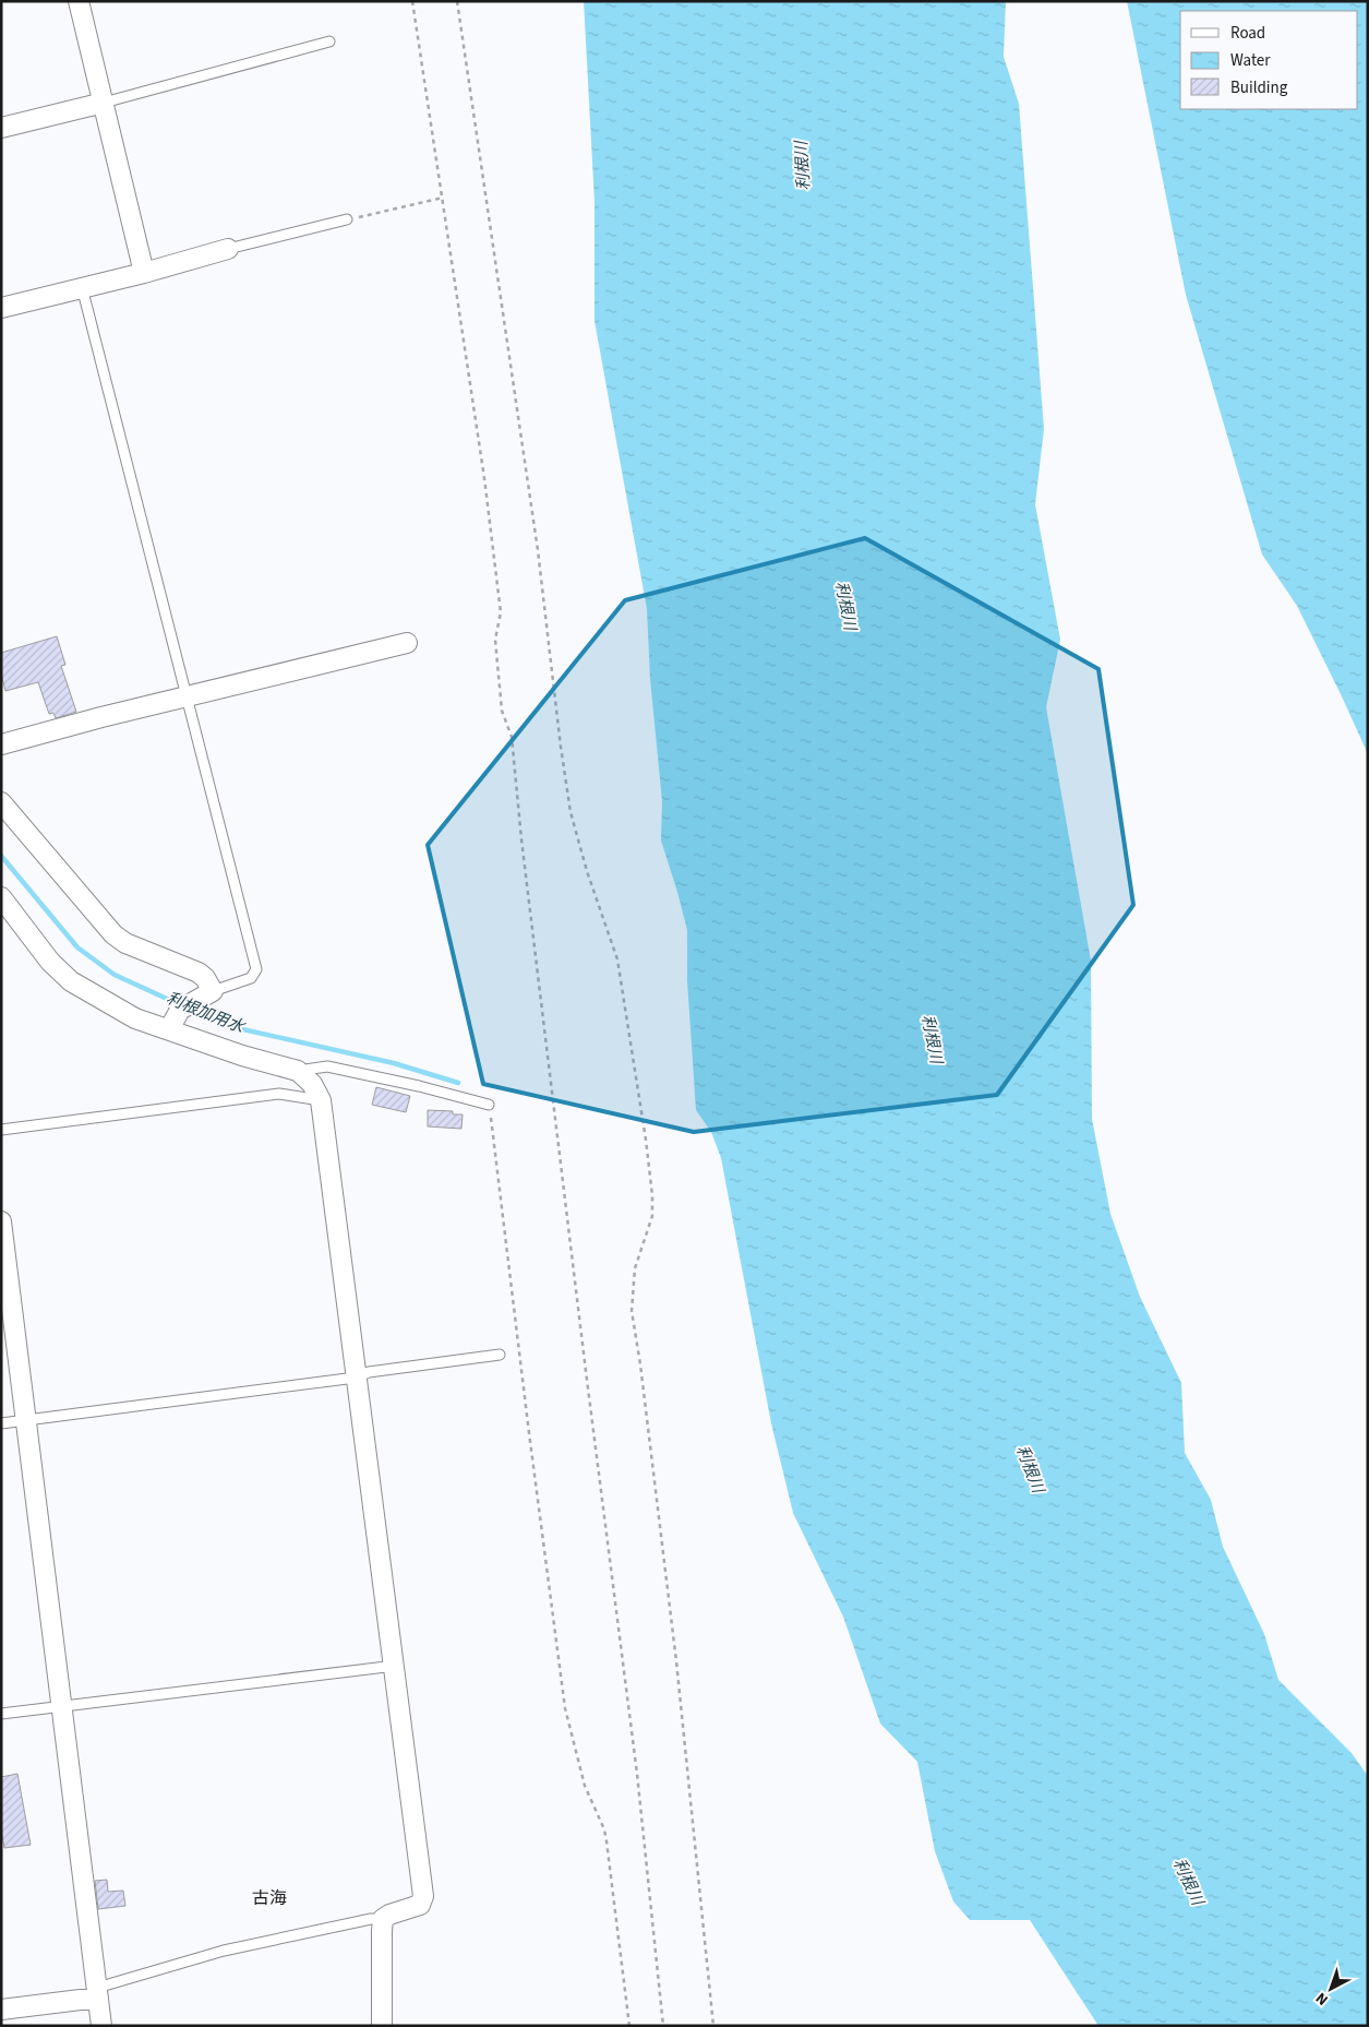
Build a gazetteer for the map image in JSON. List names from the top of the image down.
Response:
{
  "districts": ["古海"],
  "water": ["利根川", "利根加用水"],
  "legend": ["Road", "Water", "Building"],
  "north": "bottom left"
}
